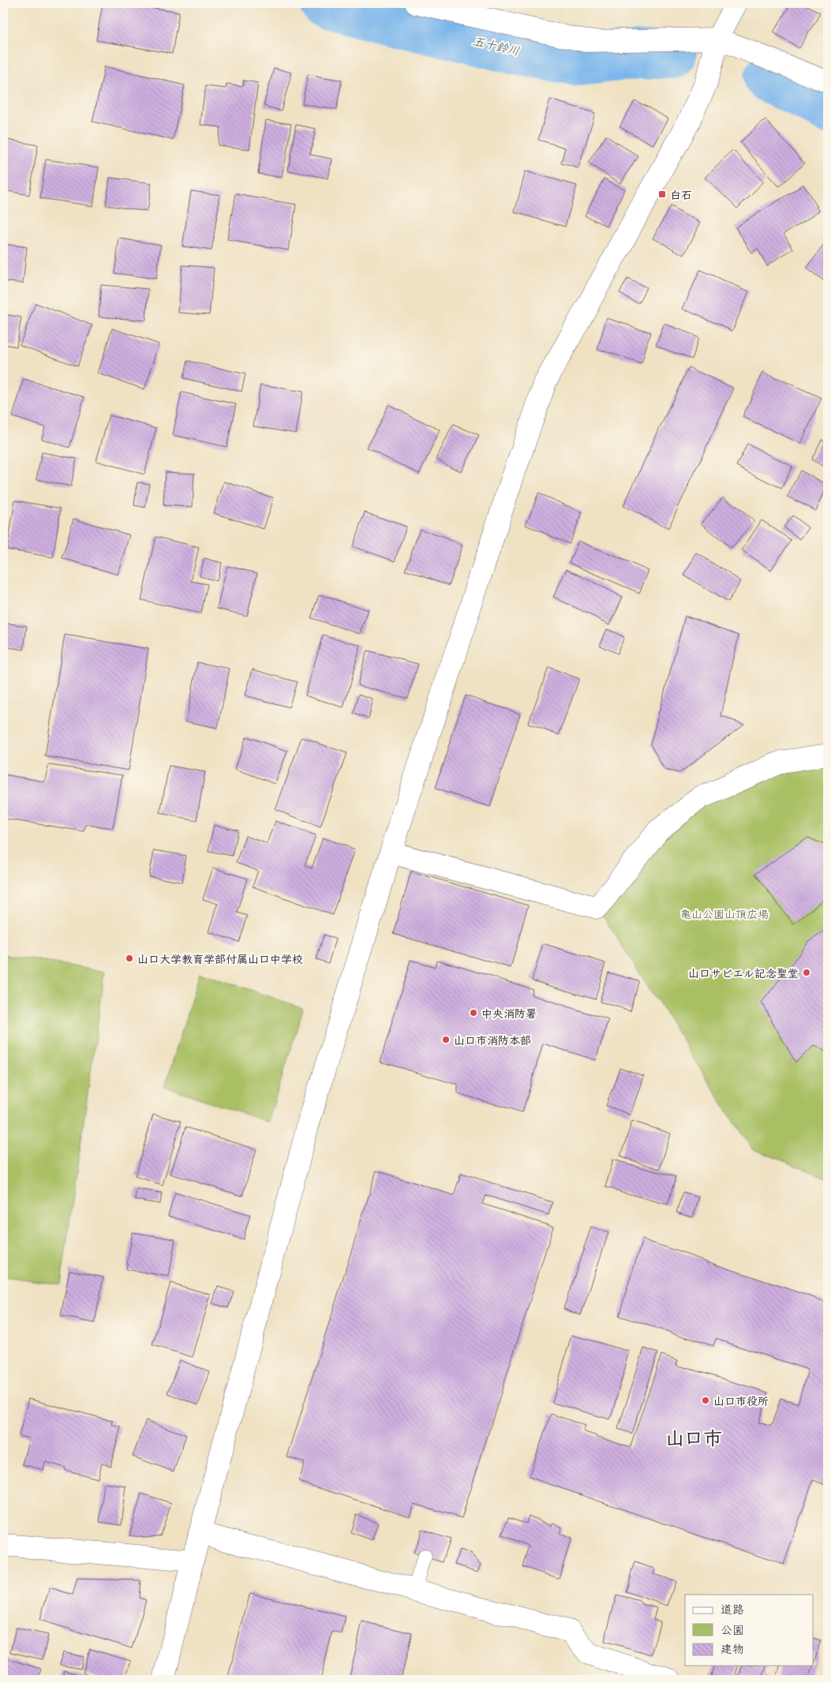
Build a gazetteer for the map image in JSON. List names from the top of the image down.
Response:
{
  "districts": ["山口市"],
  "water": ["五十鈴川"],
  "parks": ["亀山公園山頂広場"],
  "places": {
    "transit": ["白石"],
    "other": [
      "山口大学教育学部付属山口中学校",
      "山口サビエル記念聖堂",
      "中央消防署",
      "山口市消防本部",
      "山口市役所"
    ]
  },
  "legend": ["道路", "公園", "建物"]
}
